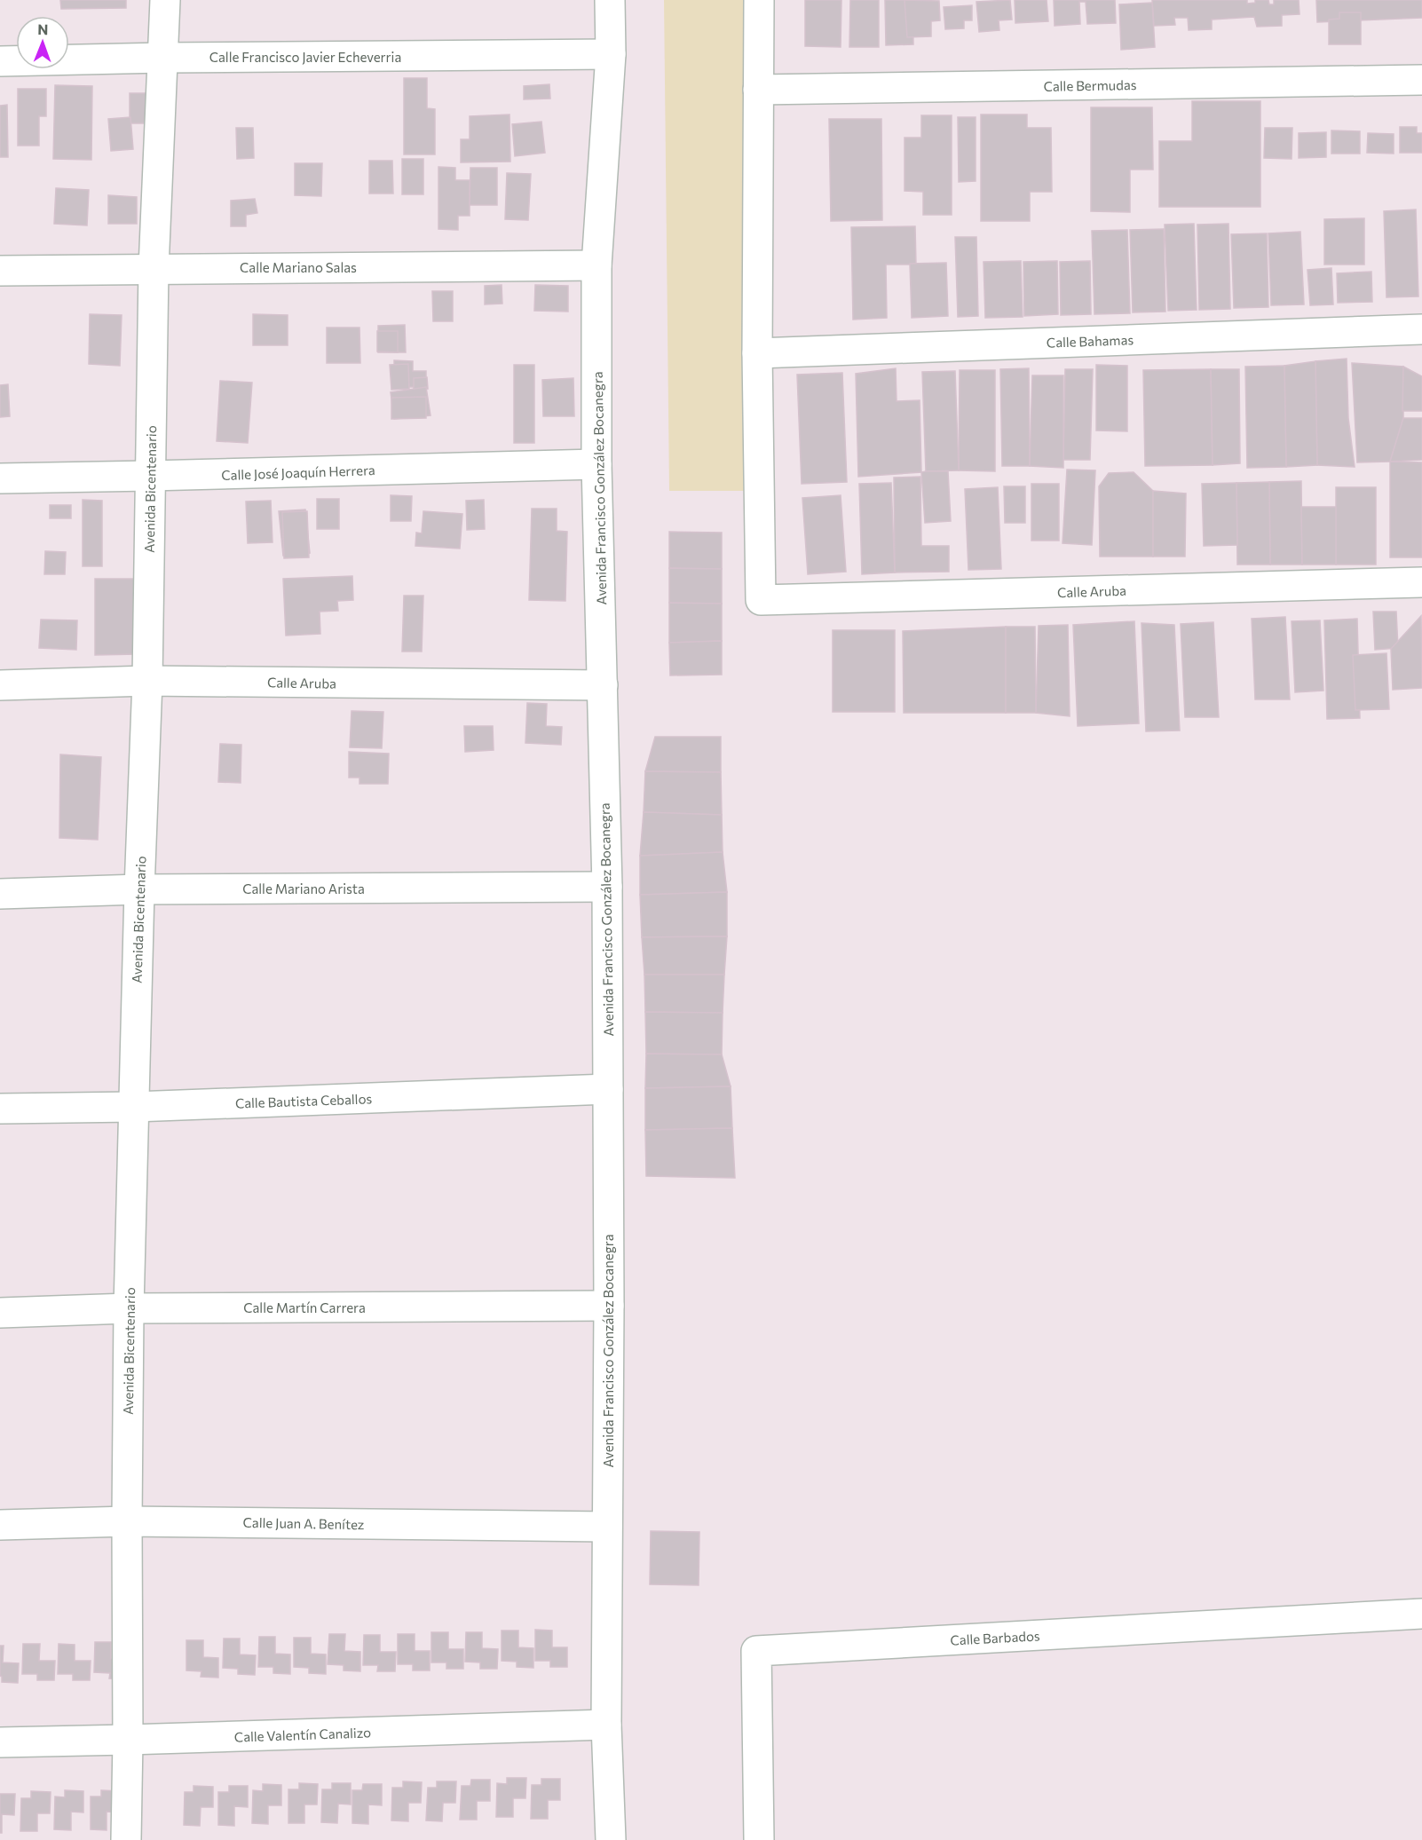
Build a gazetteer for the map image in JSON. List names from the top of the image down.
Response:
{
  "streets": {
    "street": [
      "Calle Francisco Javier Echeverria",
      "Calle Bermudas",
      "Calle Mariano Salas",
      "Calle Bahamas",
      "Calle José Joaquín Herrera",
      "Avenida Francisco González Bocanegra",
      "Avenida Bicentenario",
      "Calle Aruba",
      "Calle Mariano Arista",
      "Calle Bautista Ceballos",
      "Calle Martín Carrera",
      "Calle Juan A. Benítez",
      "Calle Barbados",
      "Calle Valentín Canalizo"
    ]
  },
  "crossings": [
    ["Calle Francisco Javier Echeverria", "Avenida Francisco González Bocanegra"],
    ["Calle Francisco Javier Echeverria", "Avenida Bicentenario"],
    ["Calle Mariano Salas", "Avenida Francisco González Bocanegra"],
    ["Calle Mariano Salas", "Avenida Bicentenario"],
    ["Calle Bahamas", "Calle Aruba"],
    ["Calle José Joaquín Herrera", "Avenida Francisco González Bocanegra"],
    ["Calle José Joaquín Herrera", "Avenida Bicentenario"],
    ["Avenida Francisco González Bocanegra", "Calle Aruba"],
    ["Avenida Francisco González Bocanegra", "Calle Mariano Arista"],
    ["Avenida Francisco González Bocanegra", "Calle Bautista Ceballos"],
    ["Avenida Francisco González Bocanegra", "Calle Martín Carrera"],
    ["Avenida Francisco González Bocanegra", "Calle Juan A. Benítez"],
    ["Avenida Francisco González Bocanegra", "Calle Valentín Canalizo"],
    ["Avenida Bicentenario", "Calle Aruba"],
    ["Avenida Bicentenario", "Calle Mariano Arista"],
    ["Avenida Bicentenario", "Calle Bautista Ceballos"],
    ["Avenida Bicentenario", "Calle Martín Carrera"],
    ["Avenida Bicentenario", "Calle Juan A. Benítez"],
    ["Avenida Bicentenario", "Calle Valentín Canalizo"]
  ],
  "north": "top"
}
